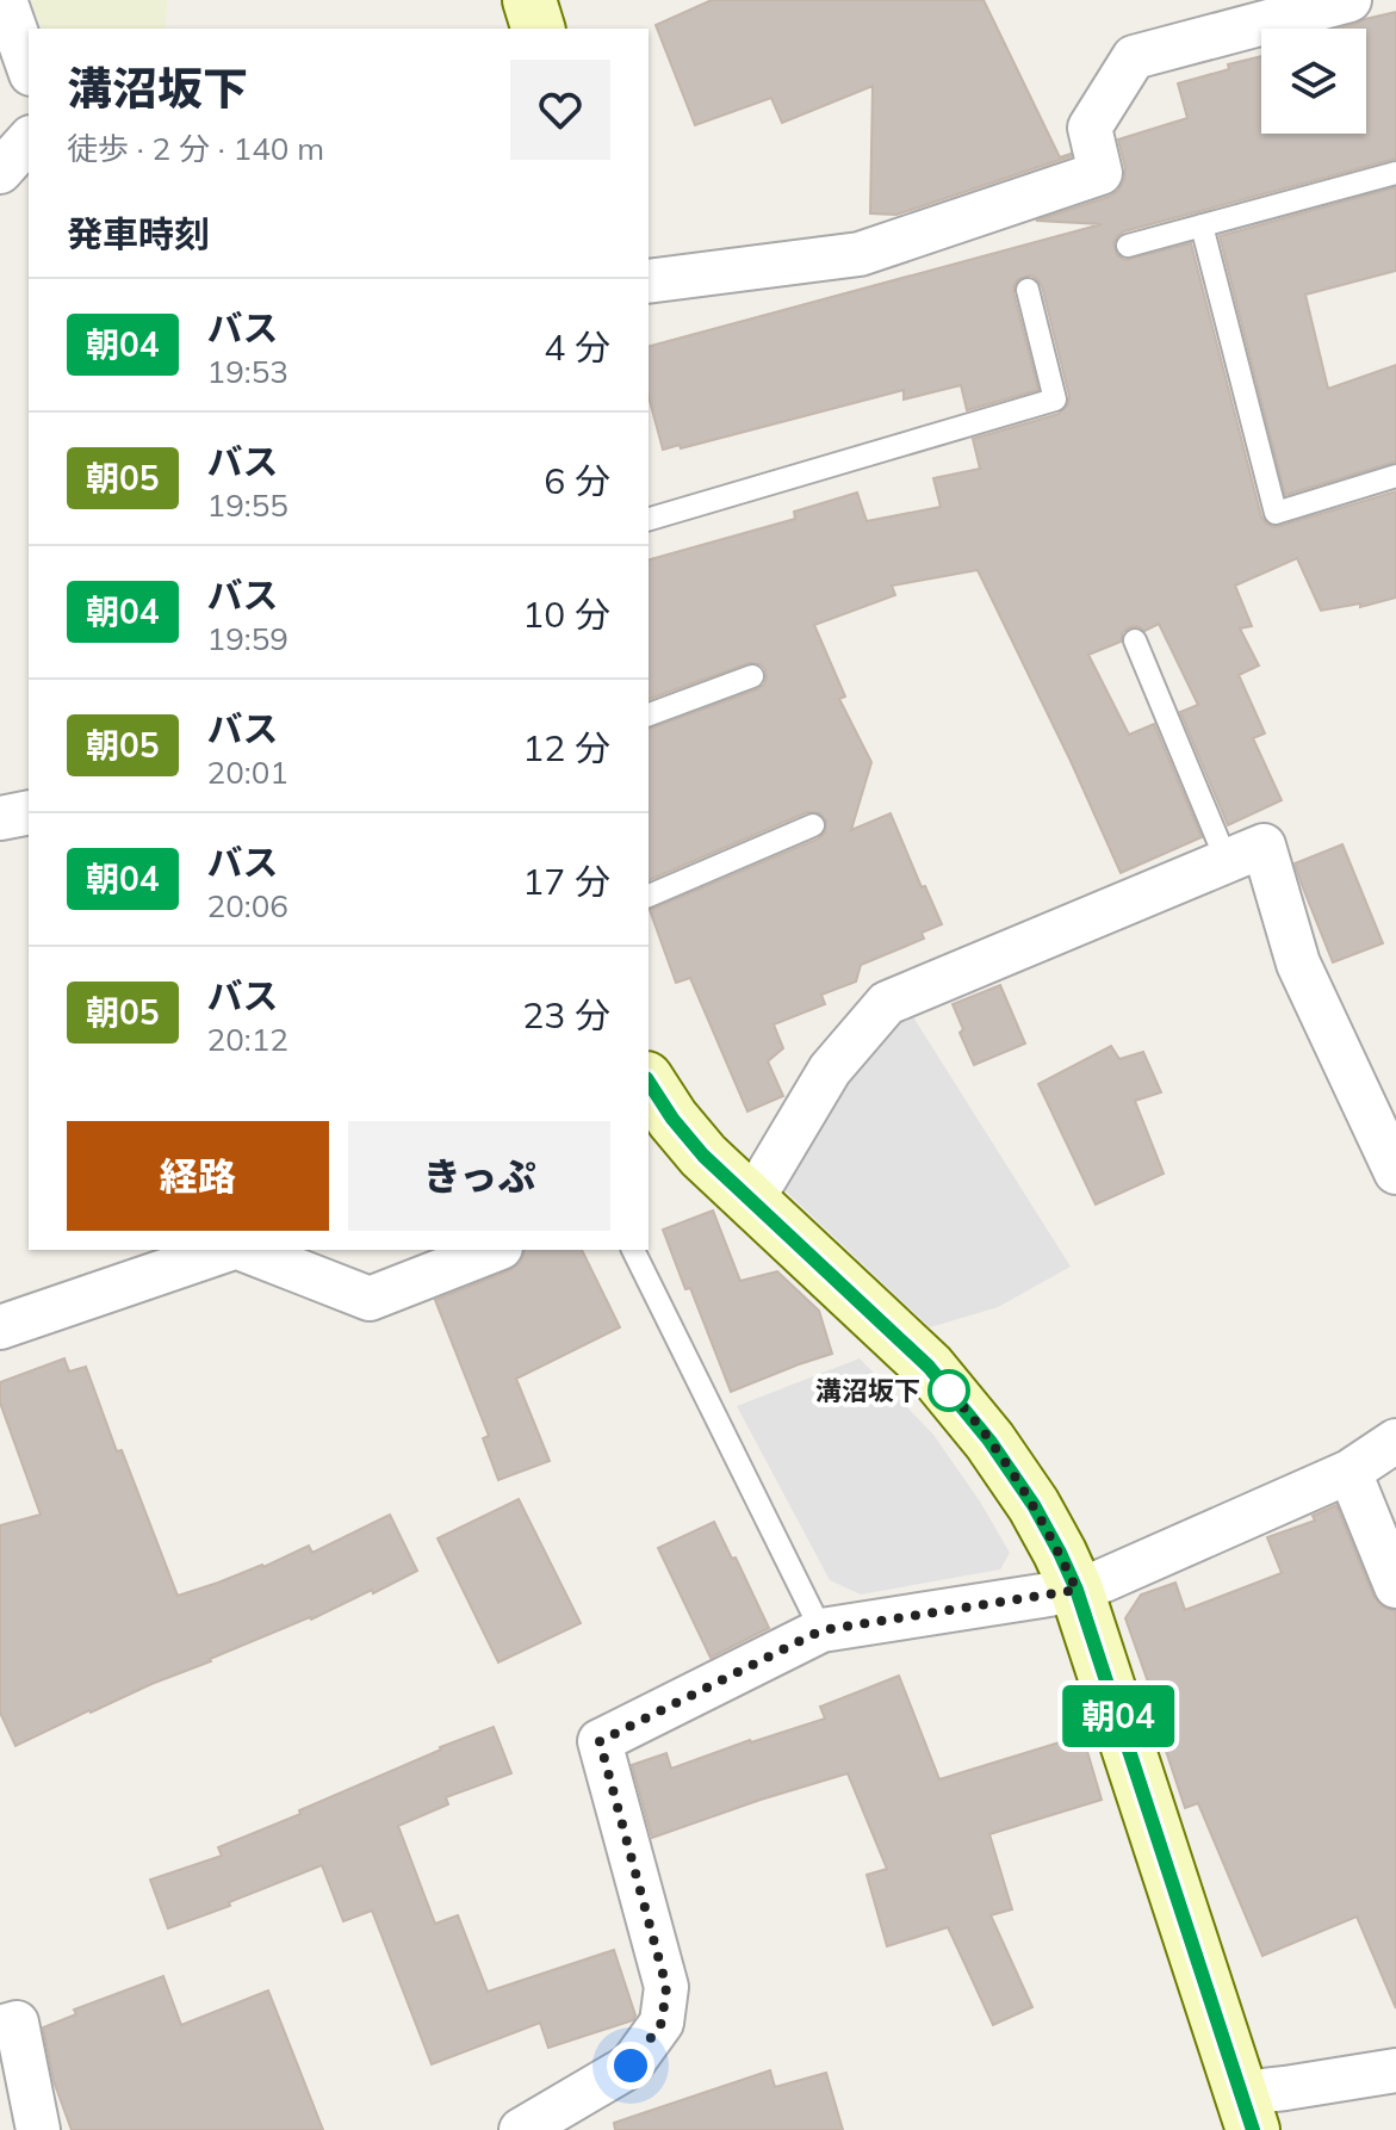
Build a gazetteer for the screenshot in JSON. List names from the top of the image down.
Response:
{
  "places": ["溝沼坂下"],
  "lines": ["bus line 朝04"],
  "page": {
    "on_map": "朝04",
    "heading": [
      ["溝沼坂下", "徒歩 · 2 分 · 140 m"],
      "発車時刻"
    ],
    "list": [
      {
        "mark": "朝04",
        "name": "バス",
        "note": "19:53",
        "value": "4 分"
      },
      {
        "mark": "朝05",
        "name": "バス",
        "note": "19:55",
        "value": "6 分"
      },
      {
        "mark": "朝04",
        "name": "バス",
        "note": "19:59",
        "value": "10 分"
      },
      {
        "mark": "朝05",
        "name": "バス",
        "note": "20:01",
        "value": "12 分"
      },
      {
        "mark": "朝04",
        "name": "バス",
        "note": "20:06",
        "value": "17 分"
      },
      {
        "mark": "朝05",
        "name": "バス",
        "note": "20:12",
        "value": "23 分"
      }
    ],
    "buttons": ["経路", "きっぷ"]
  }
}
